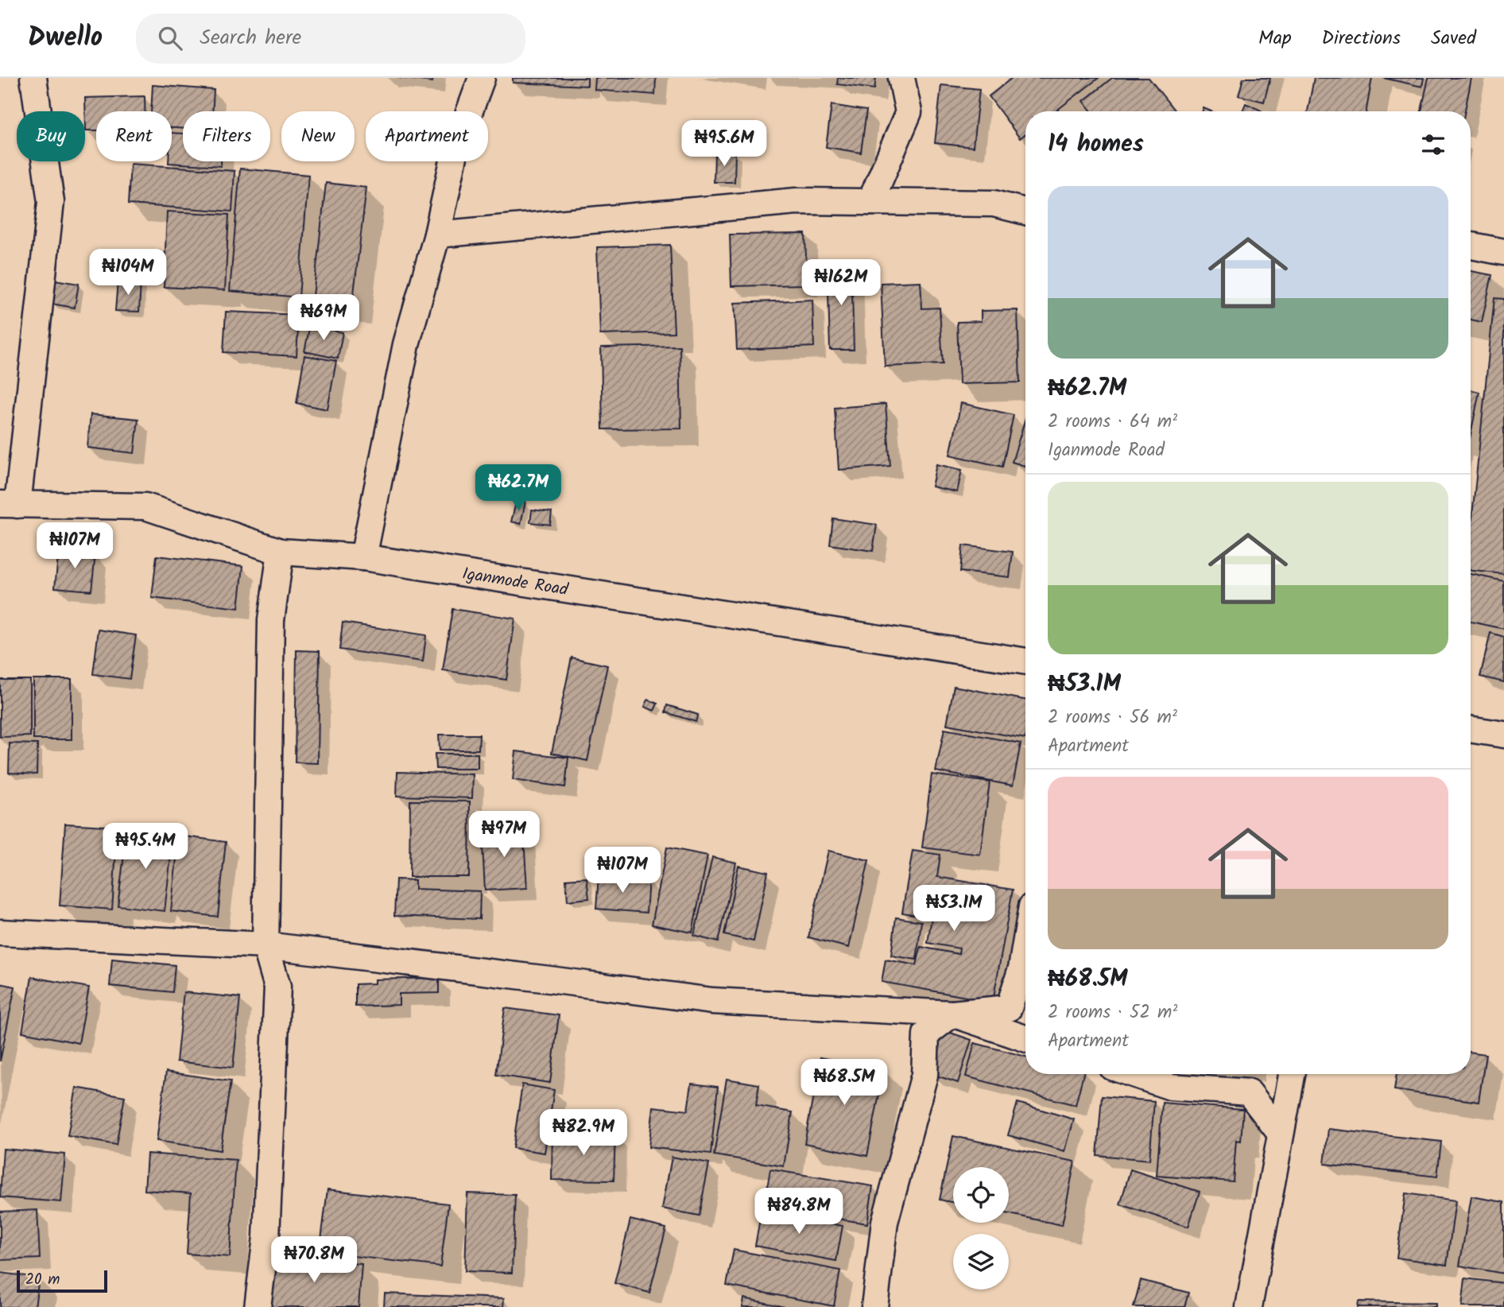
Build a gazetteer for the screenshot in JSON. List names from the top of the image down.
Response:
{
  "streets": {
    "street": ["Iganmode Road"]
  },
  "scale_bar": "20 m",
  "page": {
    "header": "Dwello",
    "search": "Search here",
    "nav": ["Map", "Directions", "Saved"],
    "chip": [
      "Buy",
      "Rent",
      "Filters",
      "New",
      "Apartment"
    ],
    "heading": "14 homes",
    "price": [
      "₦95.6M",
      "₦104M",
      "₦162M",
      "₦69M",
      "₦62.7M",
      "₦107M",
      "₦97M",
      "₦95.4M",
      "₦107M",
      "₦53.1M",
      "₦68.5M",
      "₦82.9M",
      "₦84.8M",
      "₦70.8M"
    ],
    "list": [
      {
        "name": "₦62.7M",
        "note": "2 rooms · 64 m² · Iganmode Road"
      },
      {
        "name": "₦53.1M",
        "note": "2 rooms · 56 m² · Apartment"
      },
      {
        "name": "₦68.5M",
        "note": "2 rooms · 52 m² · Apartment"
      }
    ],
    "scale": "20 m"
  }
}
